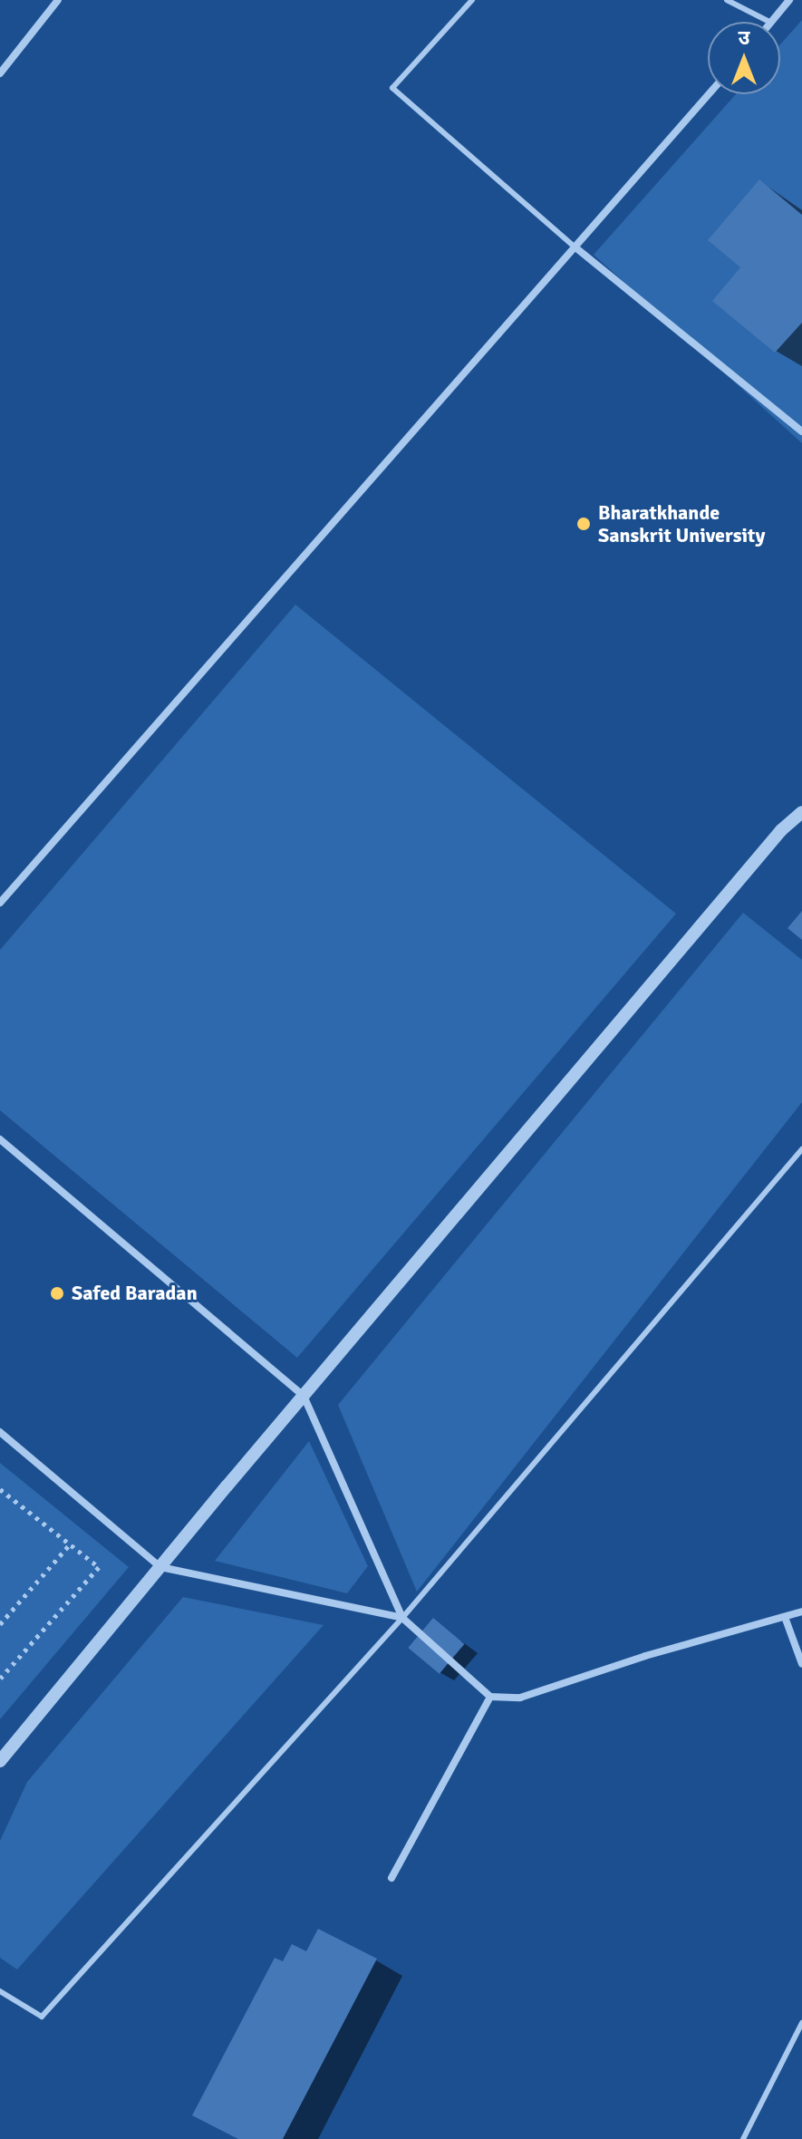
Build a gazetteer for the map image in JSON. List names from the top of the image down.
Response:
{
  "places": ["Bharatkhande Sanskrit University", "Safed Baradan"],
  "north": "top"
}
